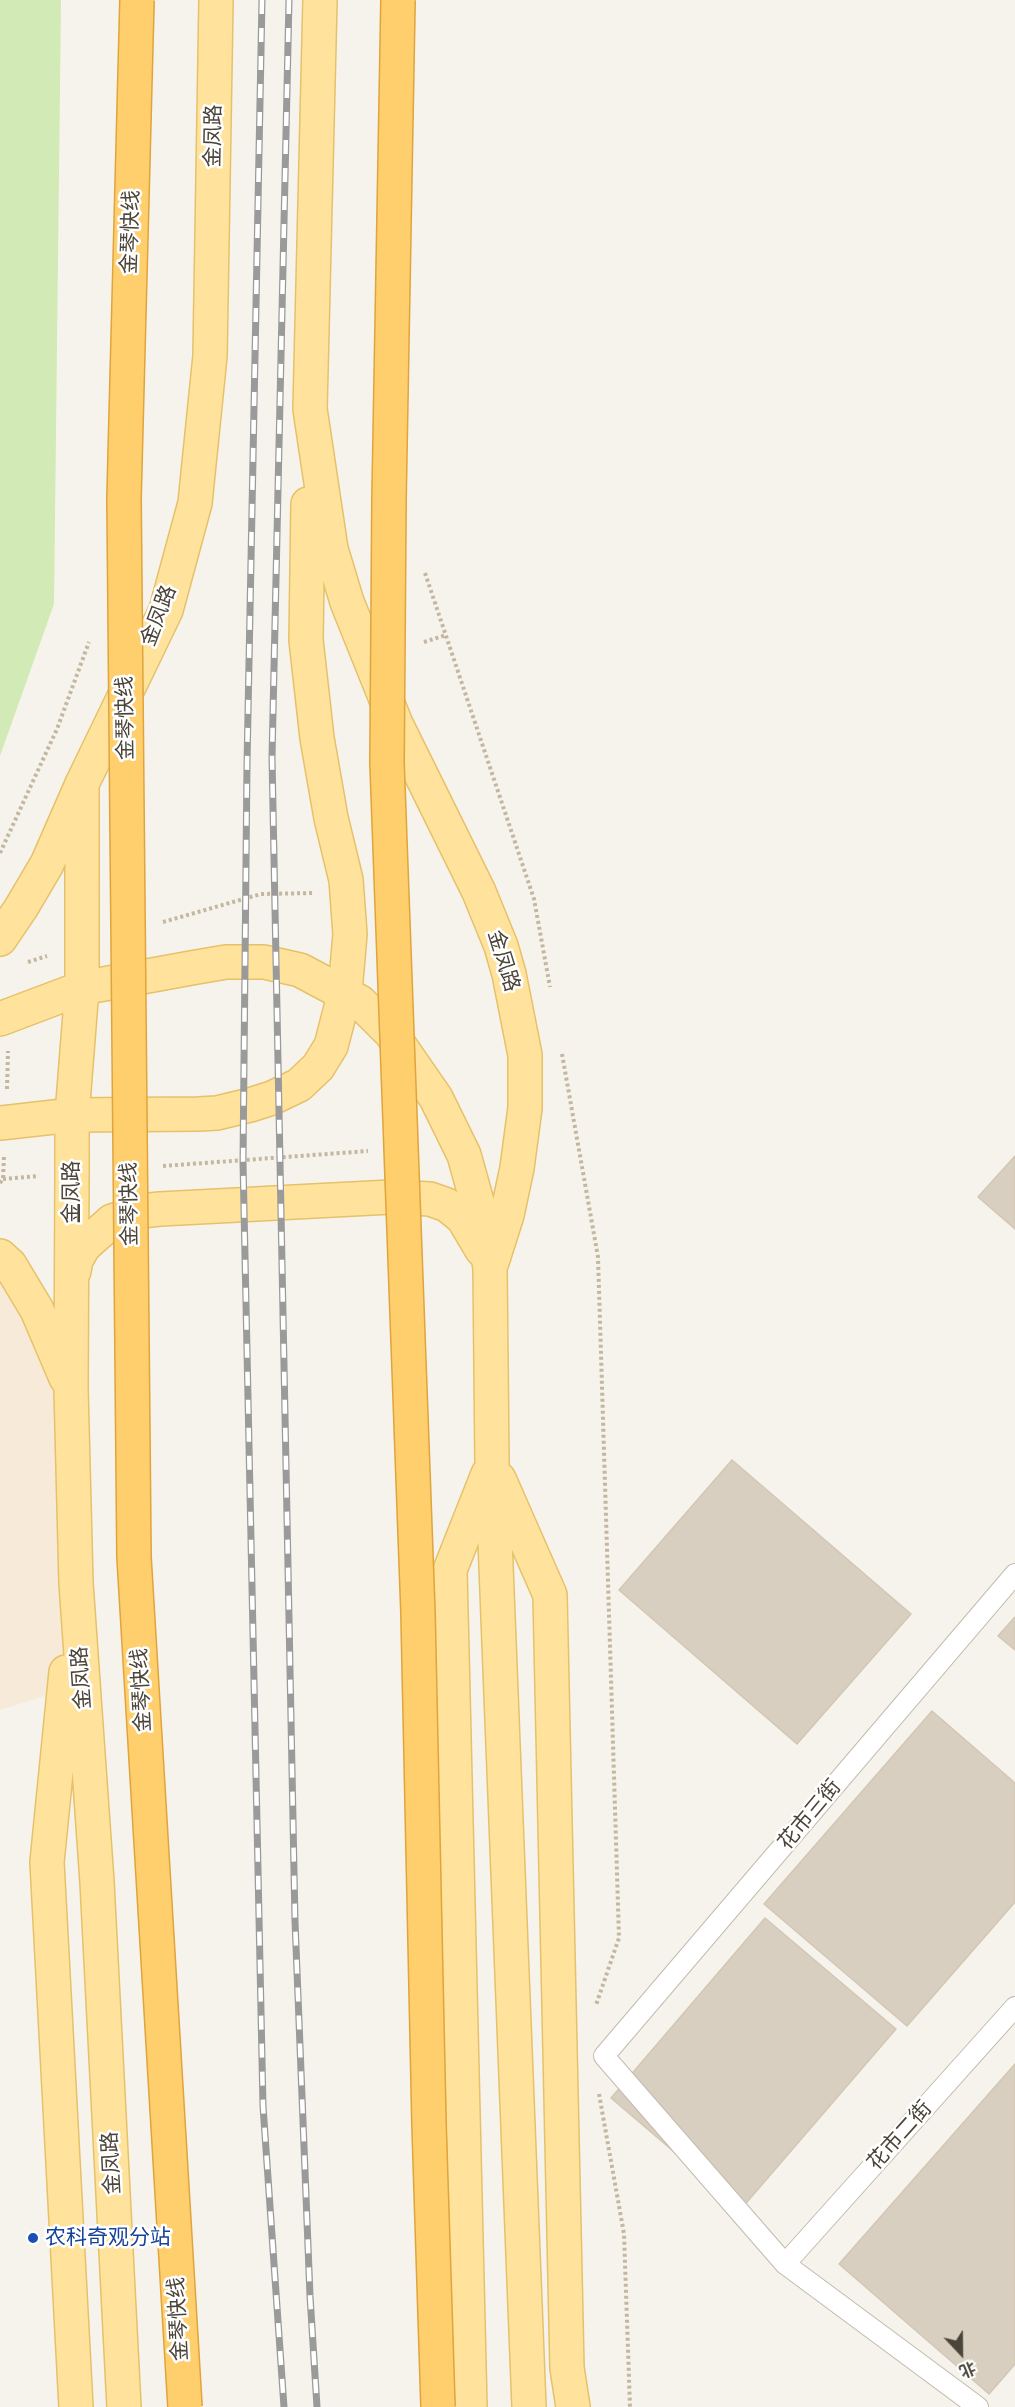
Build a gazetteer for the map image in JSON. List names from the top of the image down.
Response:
{
  "streets": {
    "highway": ["金琴快线"],
    "main road": ["金凤路"],
    "lane": ["花市三街", "花市二街"]
  },
  "crossings": [
    ["花市三街", "花市二街"]
  ],
  "places": ["农科奇观分站"],
  "north": "bottom"
}
